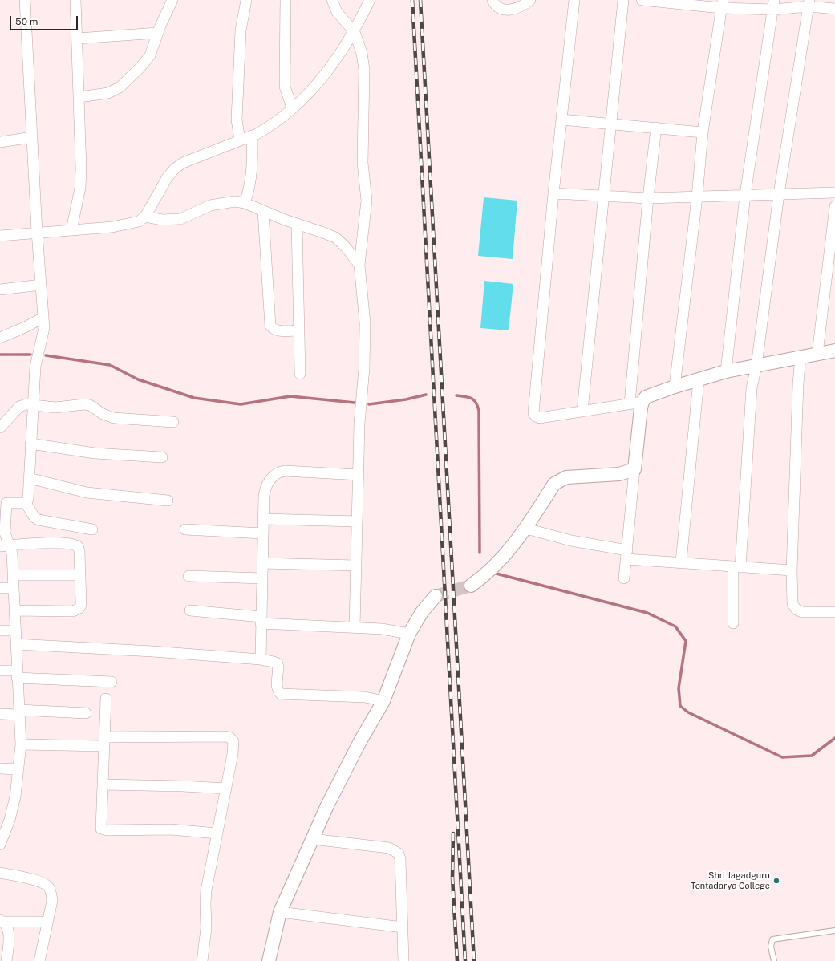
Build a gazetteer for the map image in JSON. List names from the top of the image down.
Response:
{
  "places": ["Shri Jagadguru Tontadarya College"],
  "scale_bar": "50 m"
}
